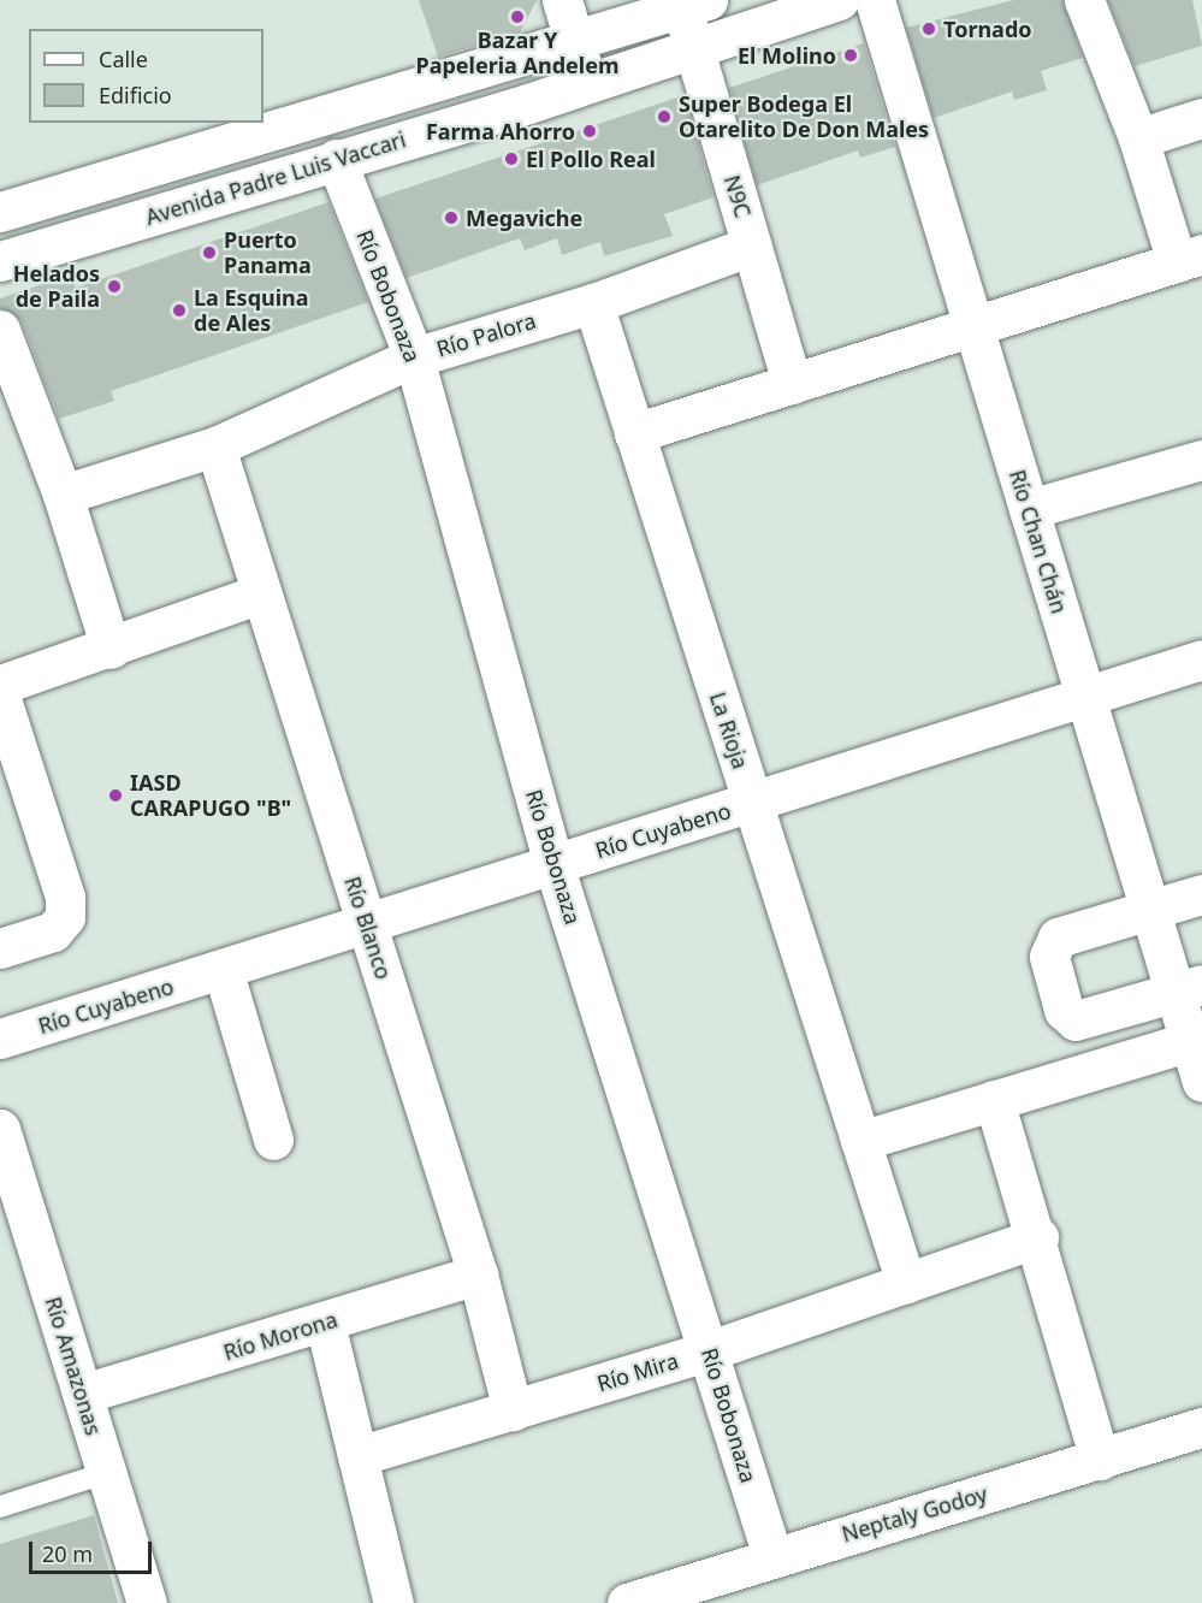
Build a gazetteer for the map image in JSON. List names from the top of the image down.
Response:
{
  "streets": {
    "street": [
      "Avenida Padre Luis Vaccari",
      "N9C",
      "Río Bobonaza",
      "Río Palora",
      "Río Chan Chán",
      "La Rioja",
      "Río Cuyabeno",
      "Río Blanco",
      "Río Morona",
      "Río Amazonas",
      "Río Mira",
      "Neptaly Godoy"
    ]
  },
  "crossings": [
    ["Avenida Padre Luis Vaccari", "N9C"],
    ["Avenida Padre Luis Vaccari", "Río Bobonaza"],
    ["N9C", "Río Palora"],
    ["Río Bobonaza", "Río Palora"],
    ["Río Bobonaza", "Río Cuyabeno"],
    ["Río Bobonaza", "Río Mira"],
    ["Río Bobonaza", "Neptaly Godoy"],
    ["Río Palora", "La Rioja"],
    ["Río Palora", "Río Blanco"],
    ["Río Chan Chán", "Río Cuyabeno"],
    ["La Rioja", "Río Cuyabeno"],
    ["La Rioja", "Río Mira"],
    ["Río Cuyabeno", "Río Blanco"],
    ["Río Blanco", "Río Morona"],
    ["Río Blanco", "Río Mira"],
    ["Río Morona", "Río Amazonas"]
  ],
  "places": [
    "Bazar Y Papeleria Andelem",
    "Tornado",
    "El Molino",
    "Super Bodega El Otarelito De Don Males",
    "Farma Ahorro",
    "El Pollo Real",
    "Megaviche",
    "Puerto Panama",
    "Helados de Paila",
    "La Esquina de Ales",
    "IASD CARAPUGO \"B\""
  ],
  "legend": ["Calle", "Edificio"],
  "scale_bar": "20 m"
}
